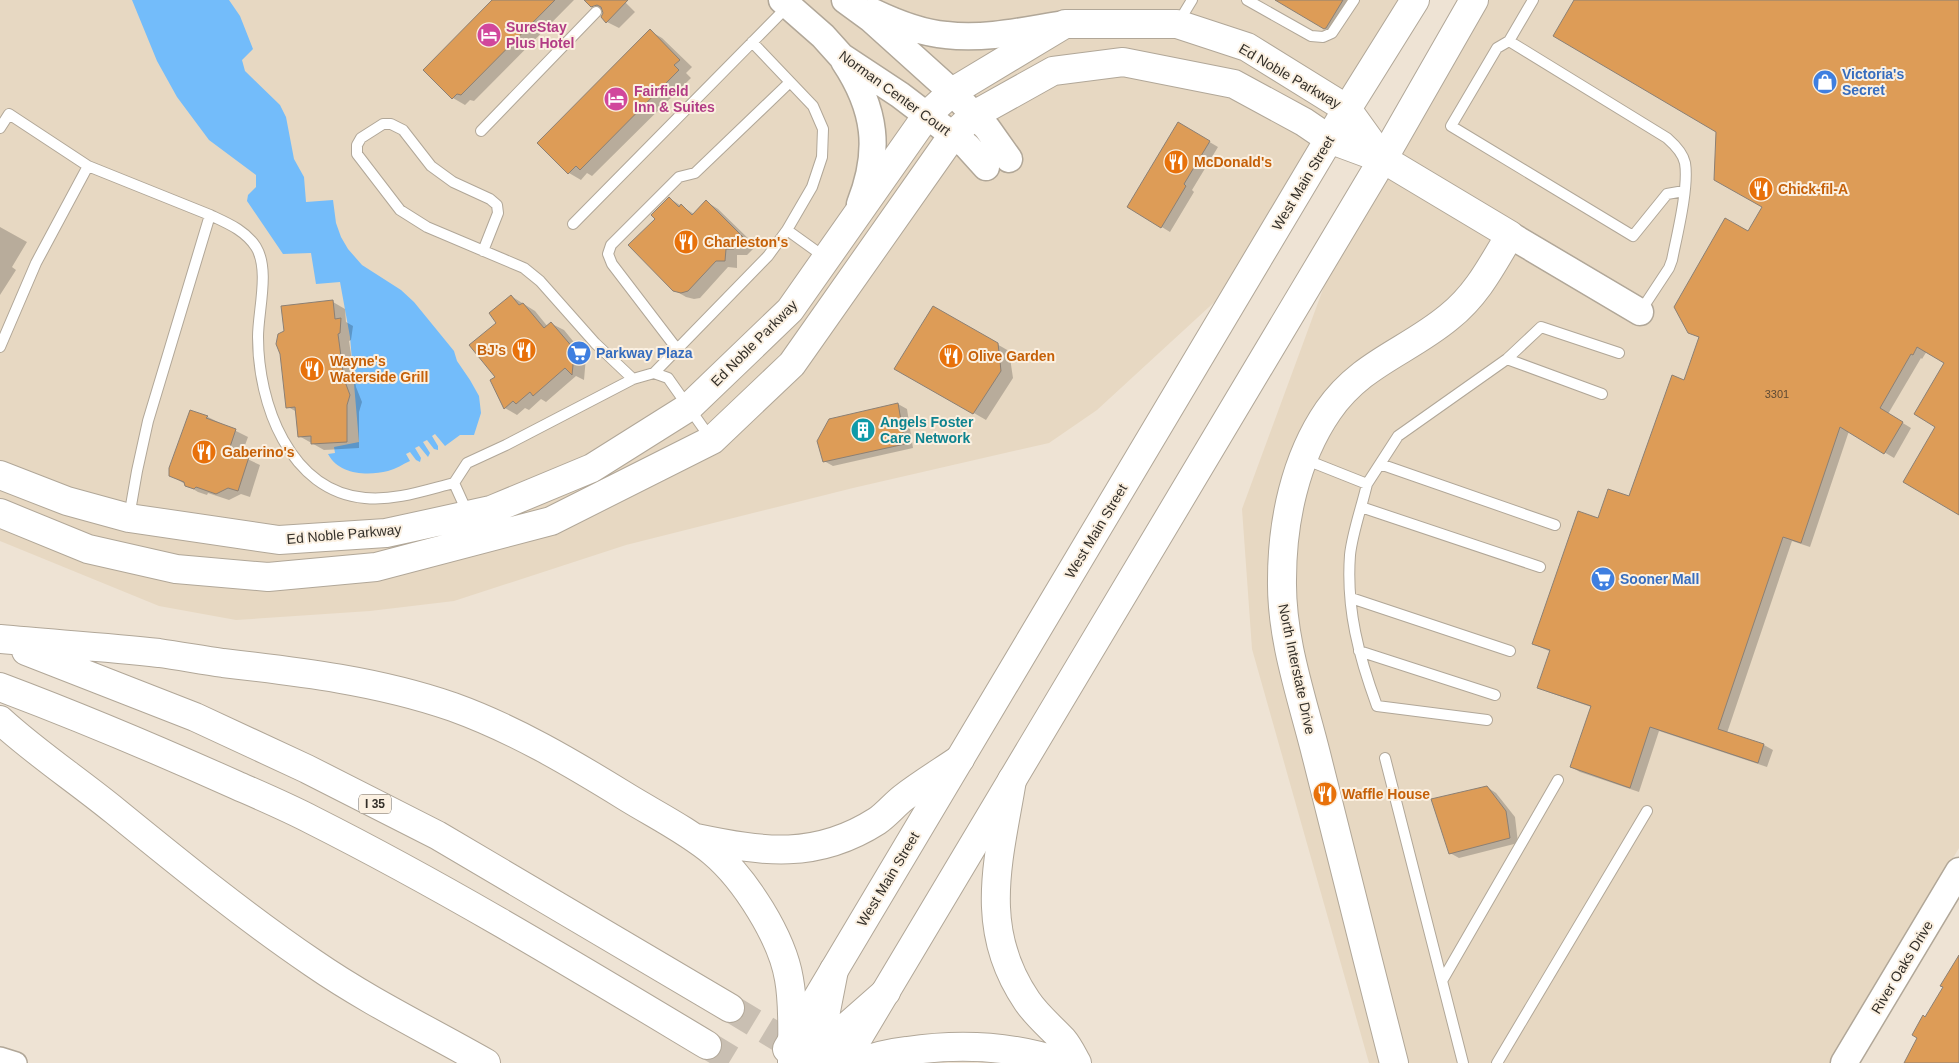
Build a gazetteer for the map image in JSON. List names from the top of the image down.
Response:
{
  "streets": {
    "main road": [
      "Ed Noble Parkway",
      "West Main Street",
      "North Interstate Drive",
      "I 35"
    ],
    "street": ["Norman Center Court", "River Oaks Drive"]
  },
  "crossings": [
    ["Ed Noble Parkway", "Norman Center Court"],
    ["Ed Noble Parkway", "West Main Street"],
    ["Ed Noble Parkway", "North Interstate Drive"]
  ],
  "places": {
    "hotel": ["SureStay Plus Hotel", "Fairfield Inn & Suites"],
    "shop": ["Victoria's Secret"],
    "restaurant": [
      "McDonald's",
      "Chick-fil-A",
      "Charleston's",
      "BJ's",
      "Olive Garden",
      "Wayne's Waterside Grill",
      "Gaberino's",
      "Waffle House"
    ],
    "supermarket": ["Parkway Plaza", "Sooner Mall"],
    "building": ["Angels Foster Care Network"]
  },
  "house_numbers": ["3301"]
}
